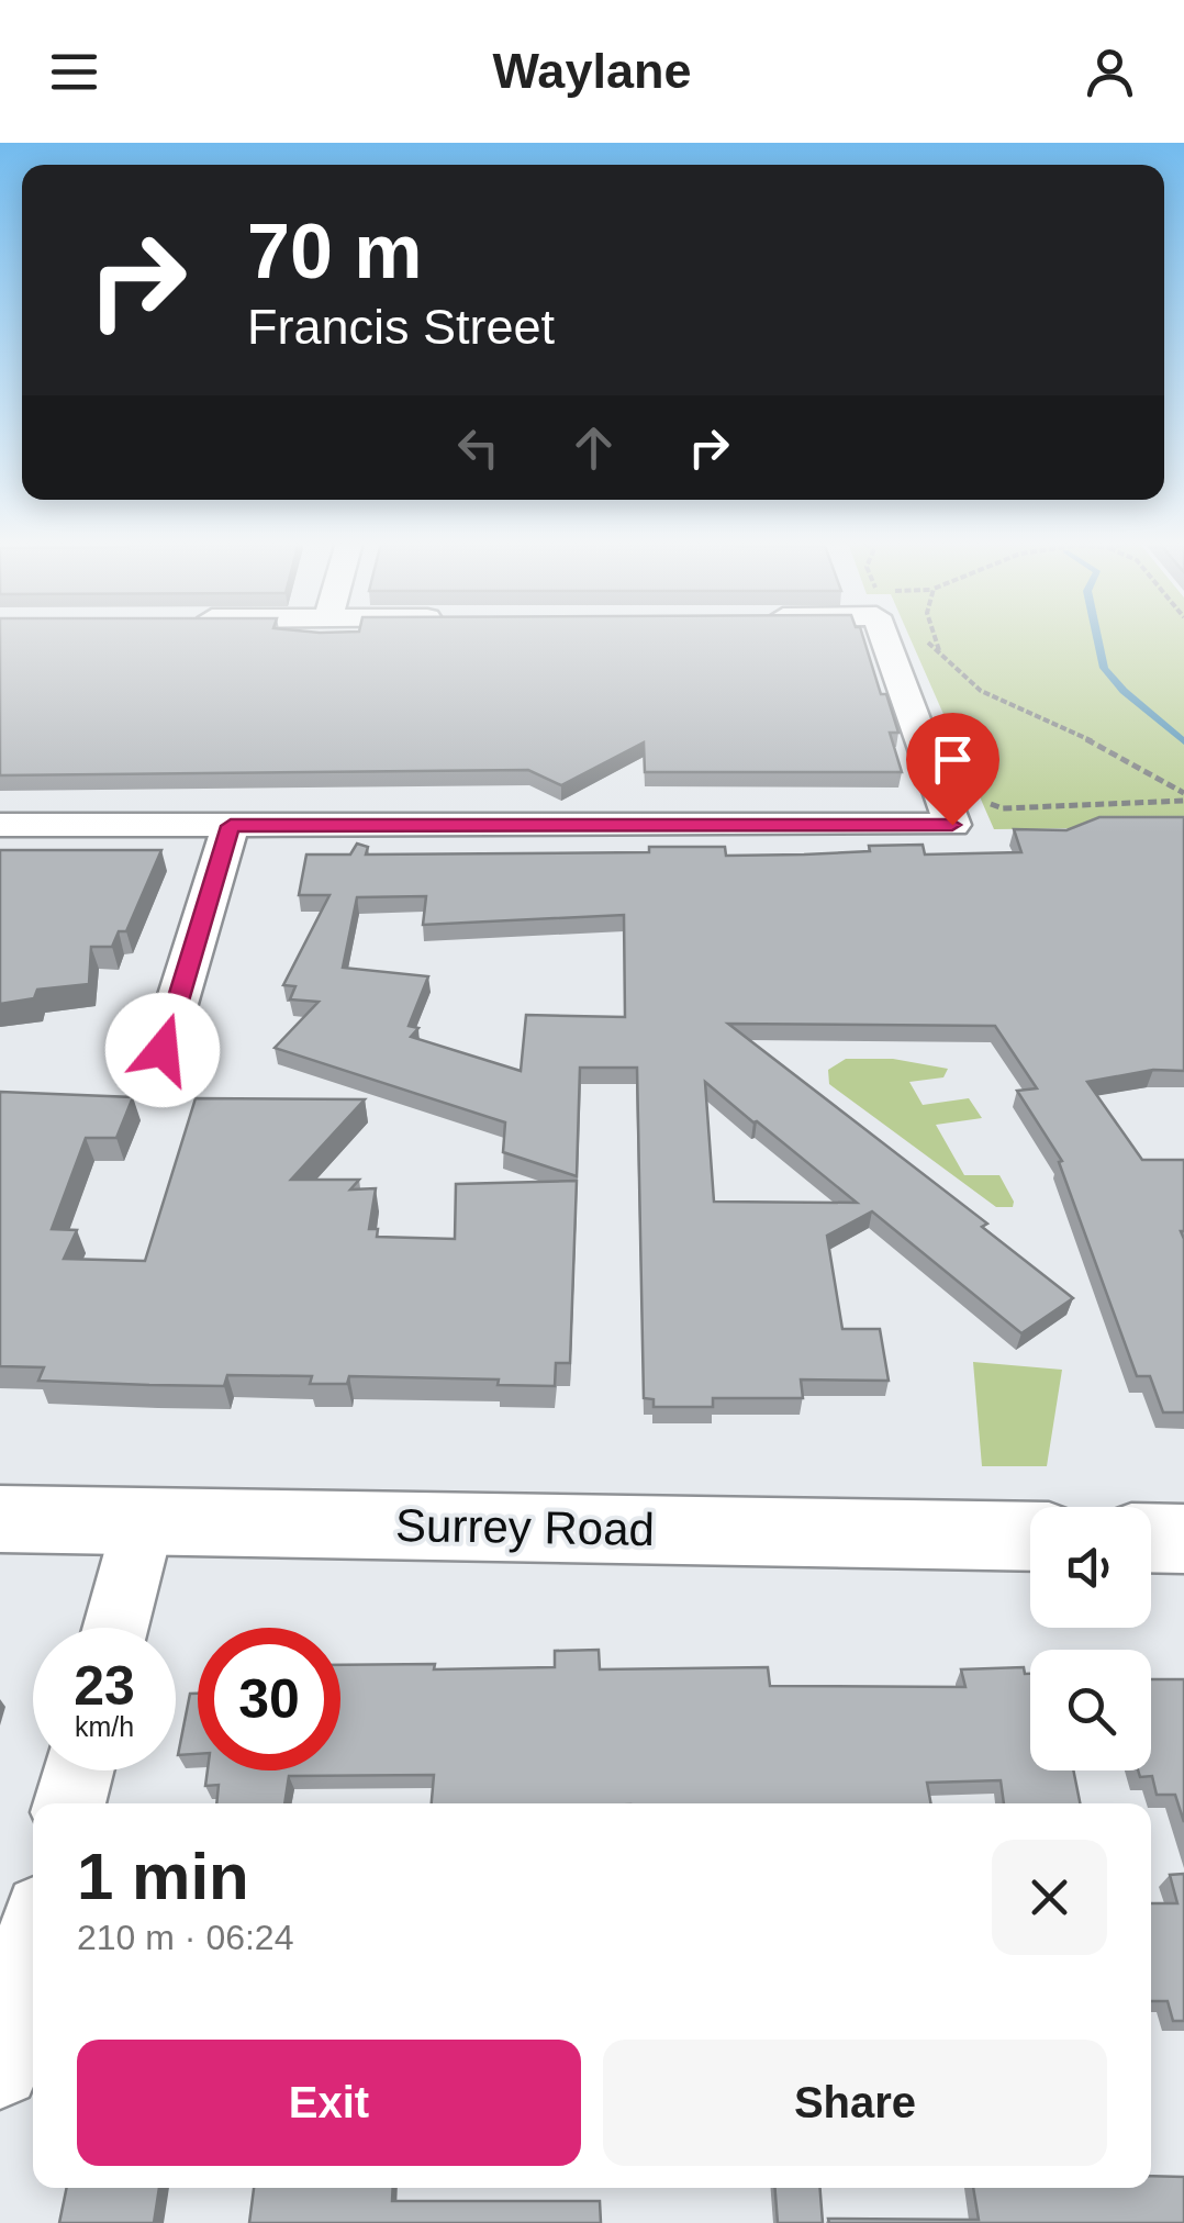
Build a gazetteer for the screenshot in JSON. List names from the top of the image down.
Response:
{
  "streets": {
    "main road": ["Surrey Road"]
  },
  "page": {
    "header": "Waylane",
    "turn": ["70 m", "Francis Street"],
    "speed": "23 km/h",
    "limit": "30",
    "heading": ["1 min", "210 m · 06:24"],
    "buttons": ["Exit", "Share"]
  }
}
